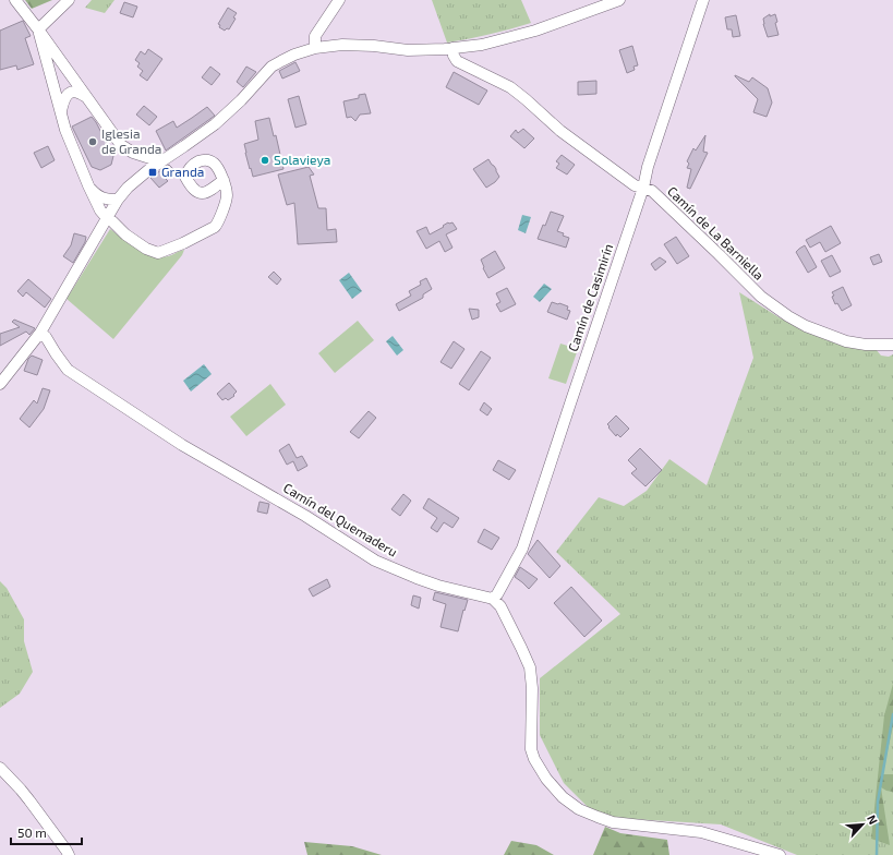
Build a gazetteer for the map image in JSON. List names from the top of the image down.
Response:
{
  "streets": {
    "street": ["Camín de La Barniella", "Camín de Casimirín", "Camín del Quemaderu"]
  },
  "crossings": [
    ["Camín de La Barniella", "Camín de Casimirín"],
    ["Camín de Casimirín", "Camín del Quemaderu"]
  ],
  "places": {
    "other": ["Iglesia de Granda", "Solavieya"],
    "transit": ["Granda"]
  },
  "scale_bar": "50 m",
  "north": "top right"
}
